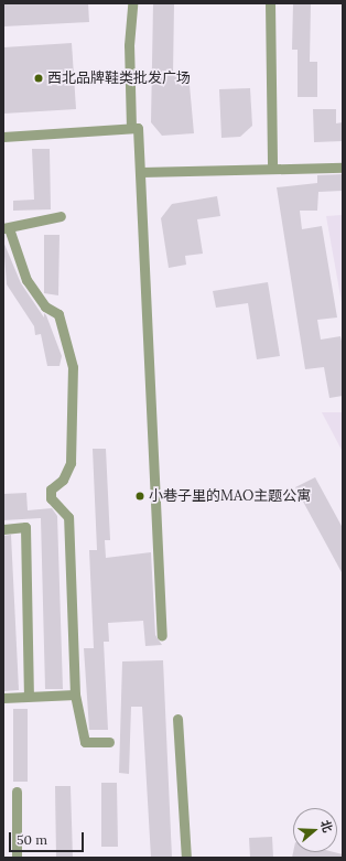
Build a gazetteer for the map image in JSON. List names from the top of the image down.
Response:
{
  "places": ["西北品牌鞋类批发广场", "小巷子里的MAO主题公寓"],
  "scale_bar": "50 m",
  "north": "right"
}
